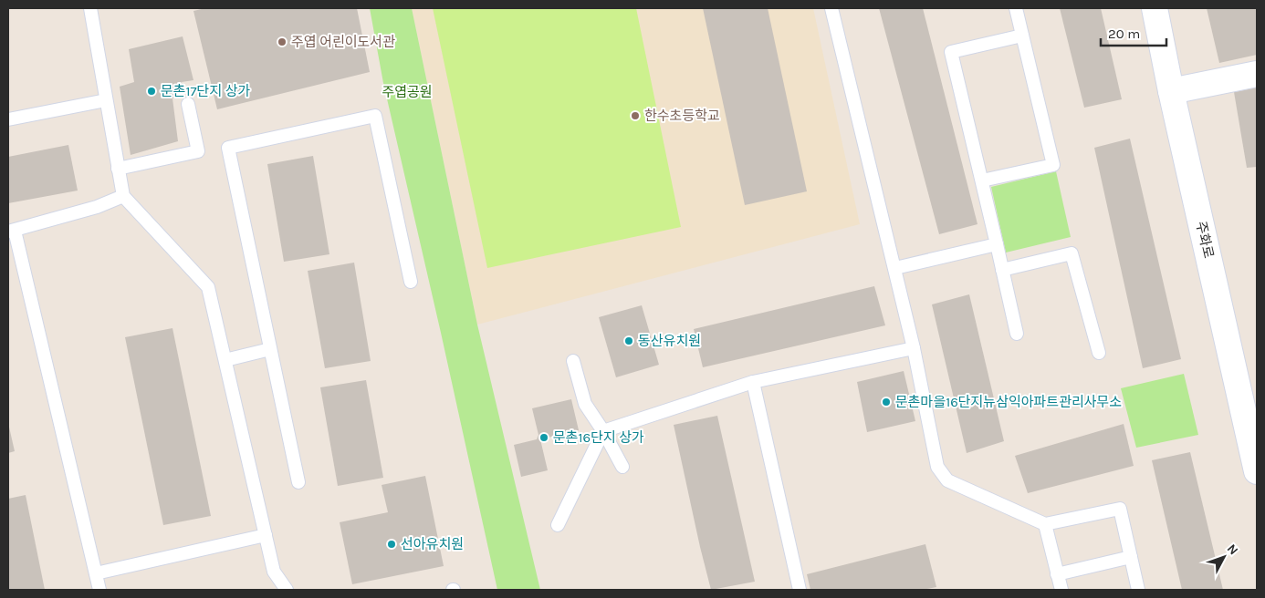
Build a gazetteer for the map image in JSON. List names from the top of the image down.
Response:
{
  "streets": {
    "street": ["주화로"]
  },
  "parks": ["주엽공원"],
  "places": [
    "주엽 어린이도서관",
    "문촌17단지 상가",
    "한수초등학교",
    "동산유치원",
    "문촌마을16단지뉴삼익아파트관리사무소",
    "문촌16단지 상가",
    "선아유치원"
  ],
  "scale_bar": "20 m",
  "north": "top right"
}
